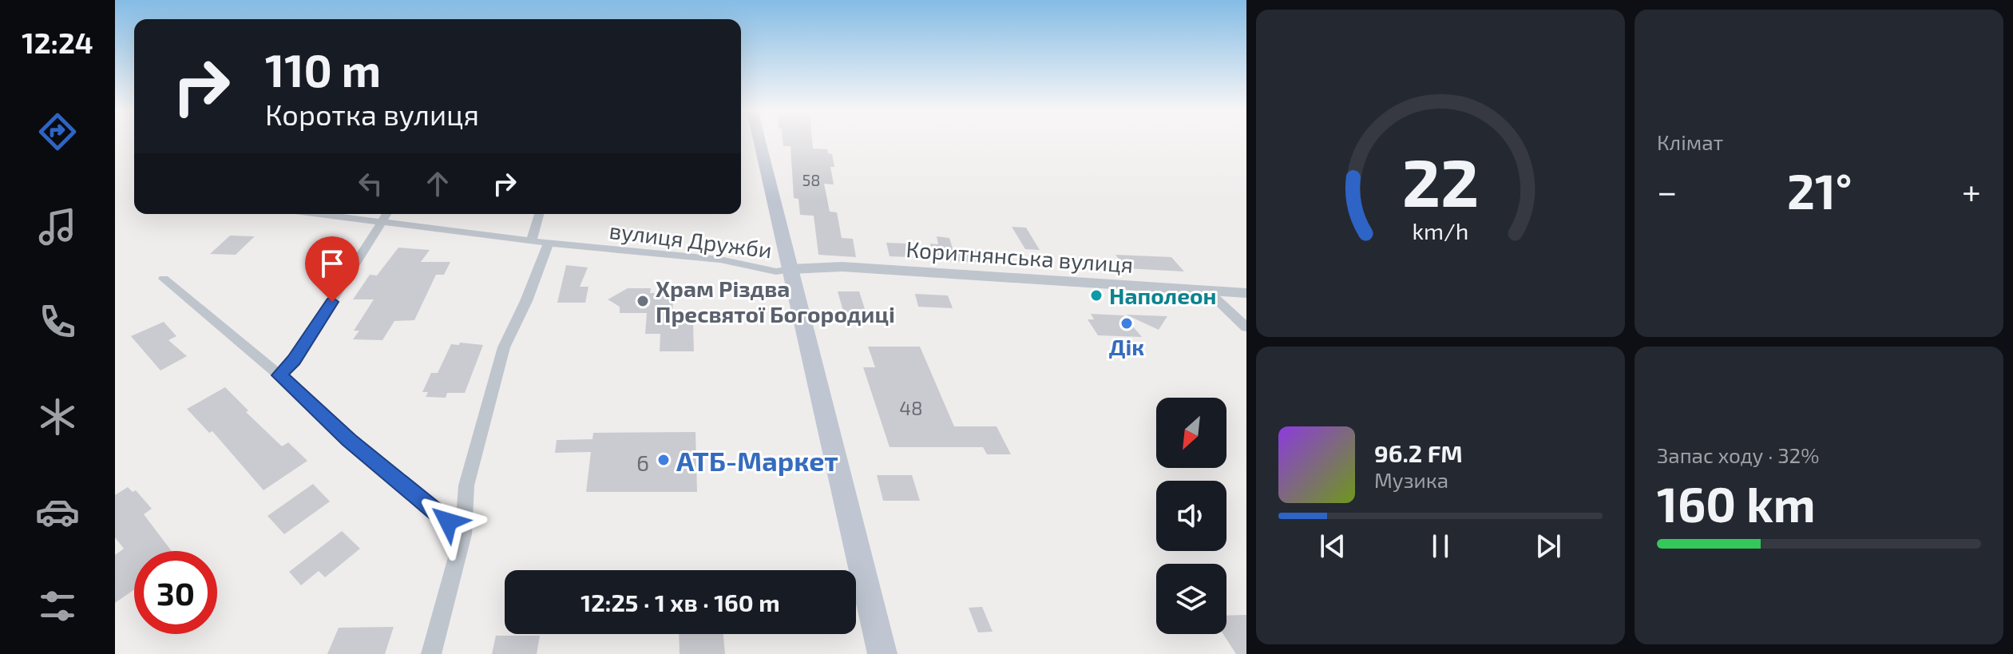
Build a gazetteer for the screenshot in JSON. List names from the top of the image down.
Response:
{
  "streets": {
    "street": ["вулиця Дружби", "Коритнянська вулиця"]
  },
  "crossings": [
    ["вулиця Дружби", "Коритнянська вулиця"]
  ],
  "places": [
    "Наполеон",
    "Храм Різдва Пресвятої Богородиці",
    "Дік",
    "АТБ-Маркет"
  ],
  "house_numbers": ["58", "48", "6"],
  "north": "bottom left",
  "page": {
    "tabs": "12:24",
    "tile": [
      "Клімат",
      ["Запас ходу · 32%", "160 km"]
    ],
    "turn": ["110 m", "Коротка вулиця"],
    "heat": ["−", "21°", "+"],
    "song": ["96.2 FM", "Музика"],
    "limit": "30",
    "trip": "12:25 · 1 хв · 160 m",
    "gauge": ["22", "km/h"]
  }
}
